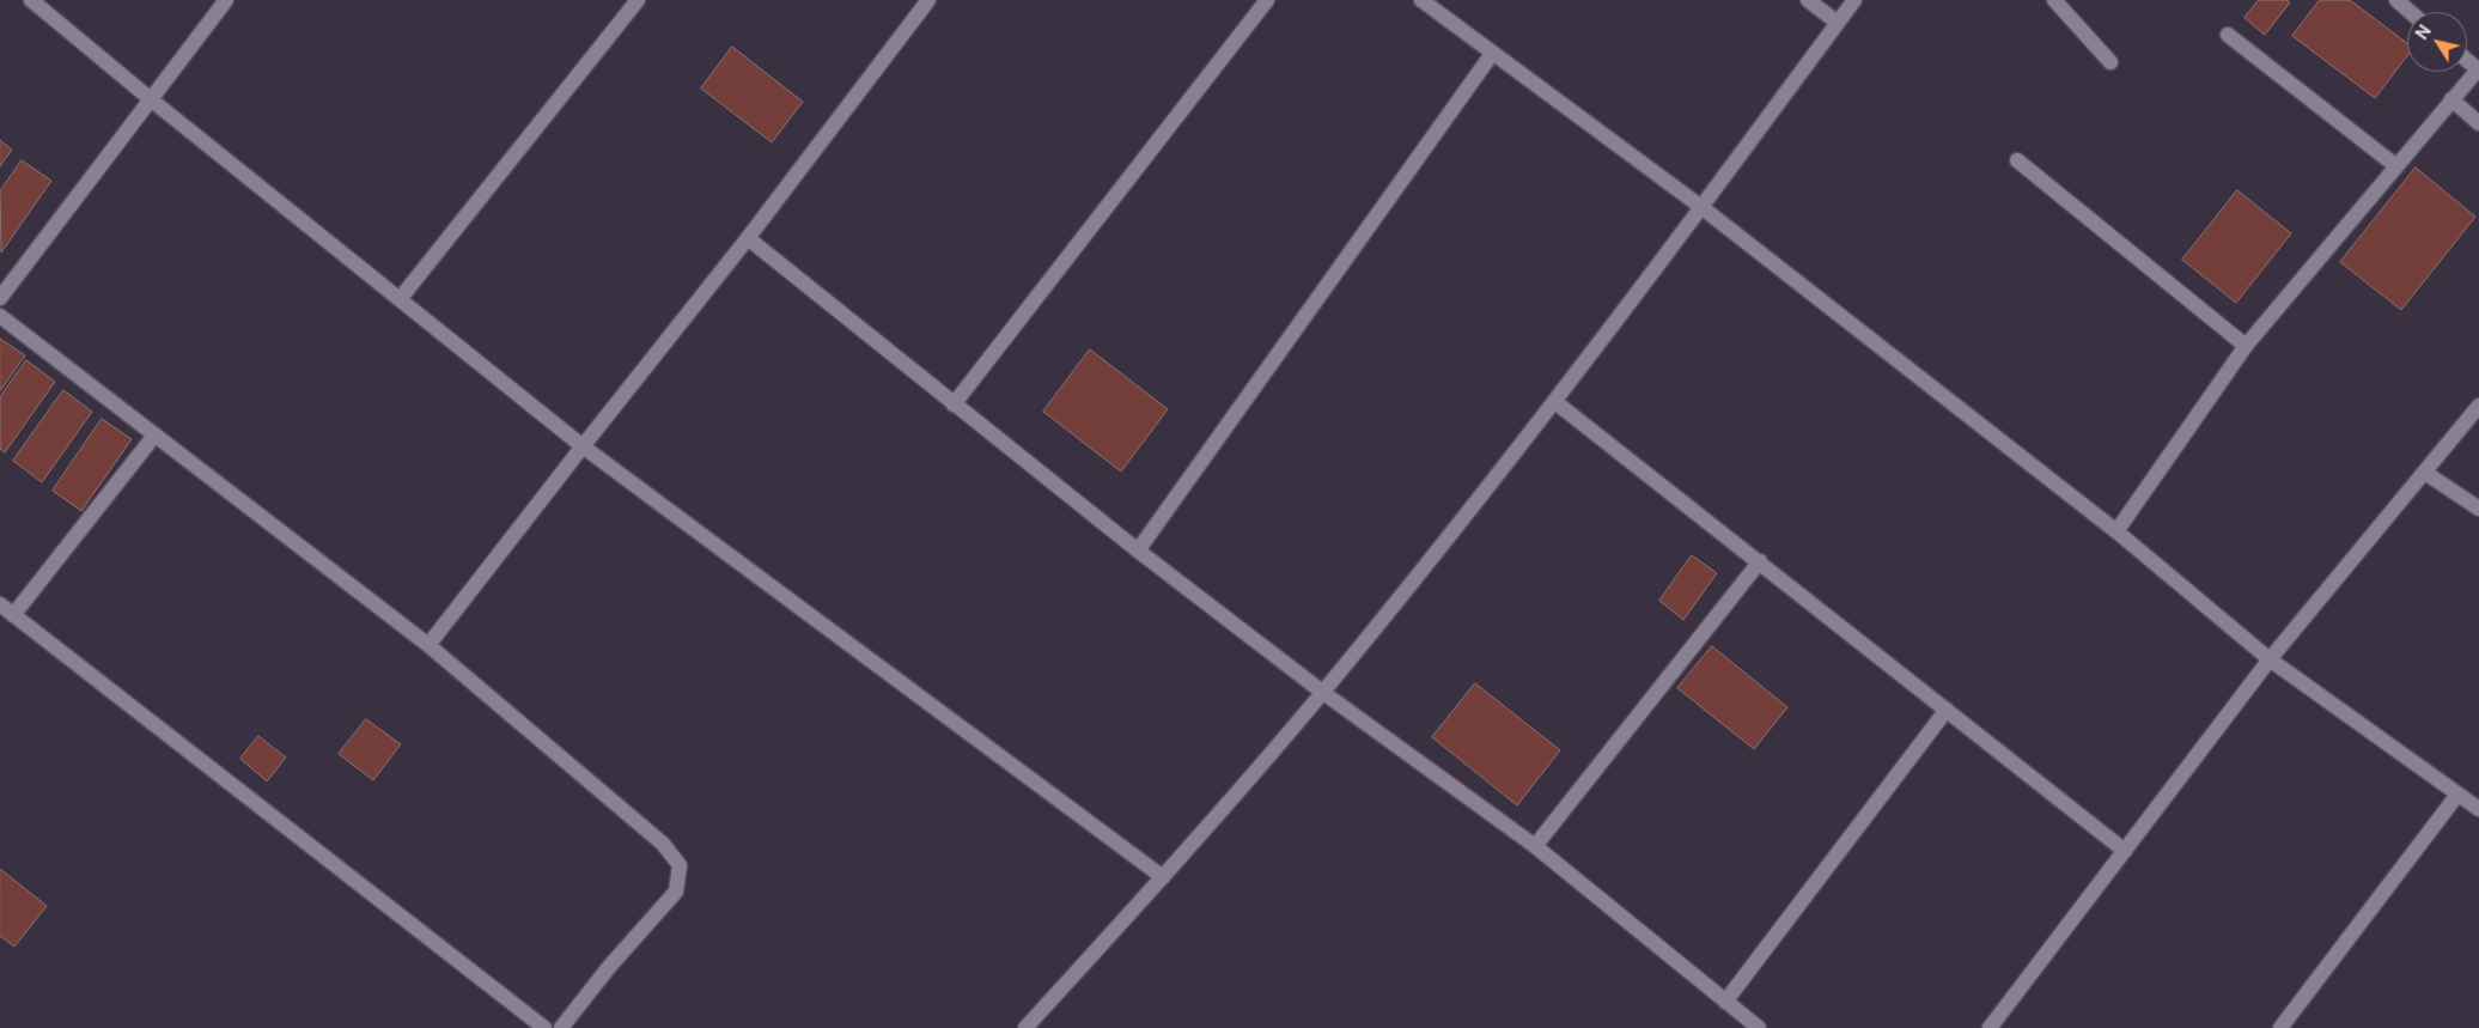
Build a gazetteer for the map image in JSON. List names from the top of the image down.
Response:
{
  "north": "top left"
}
